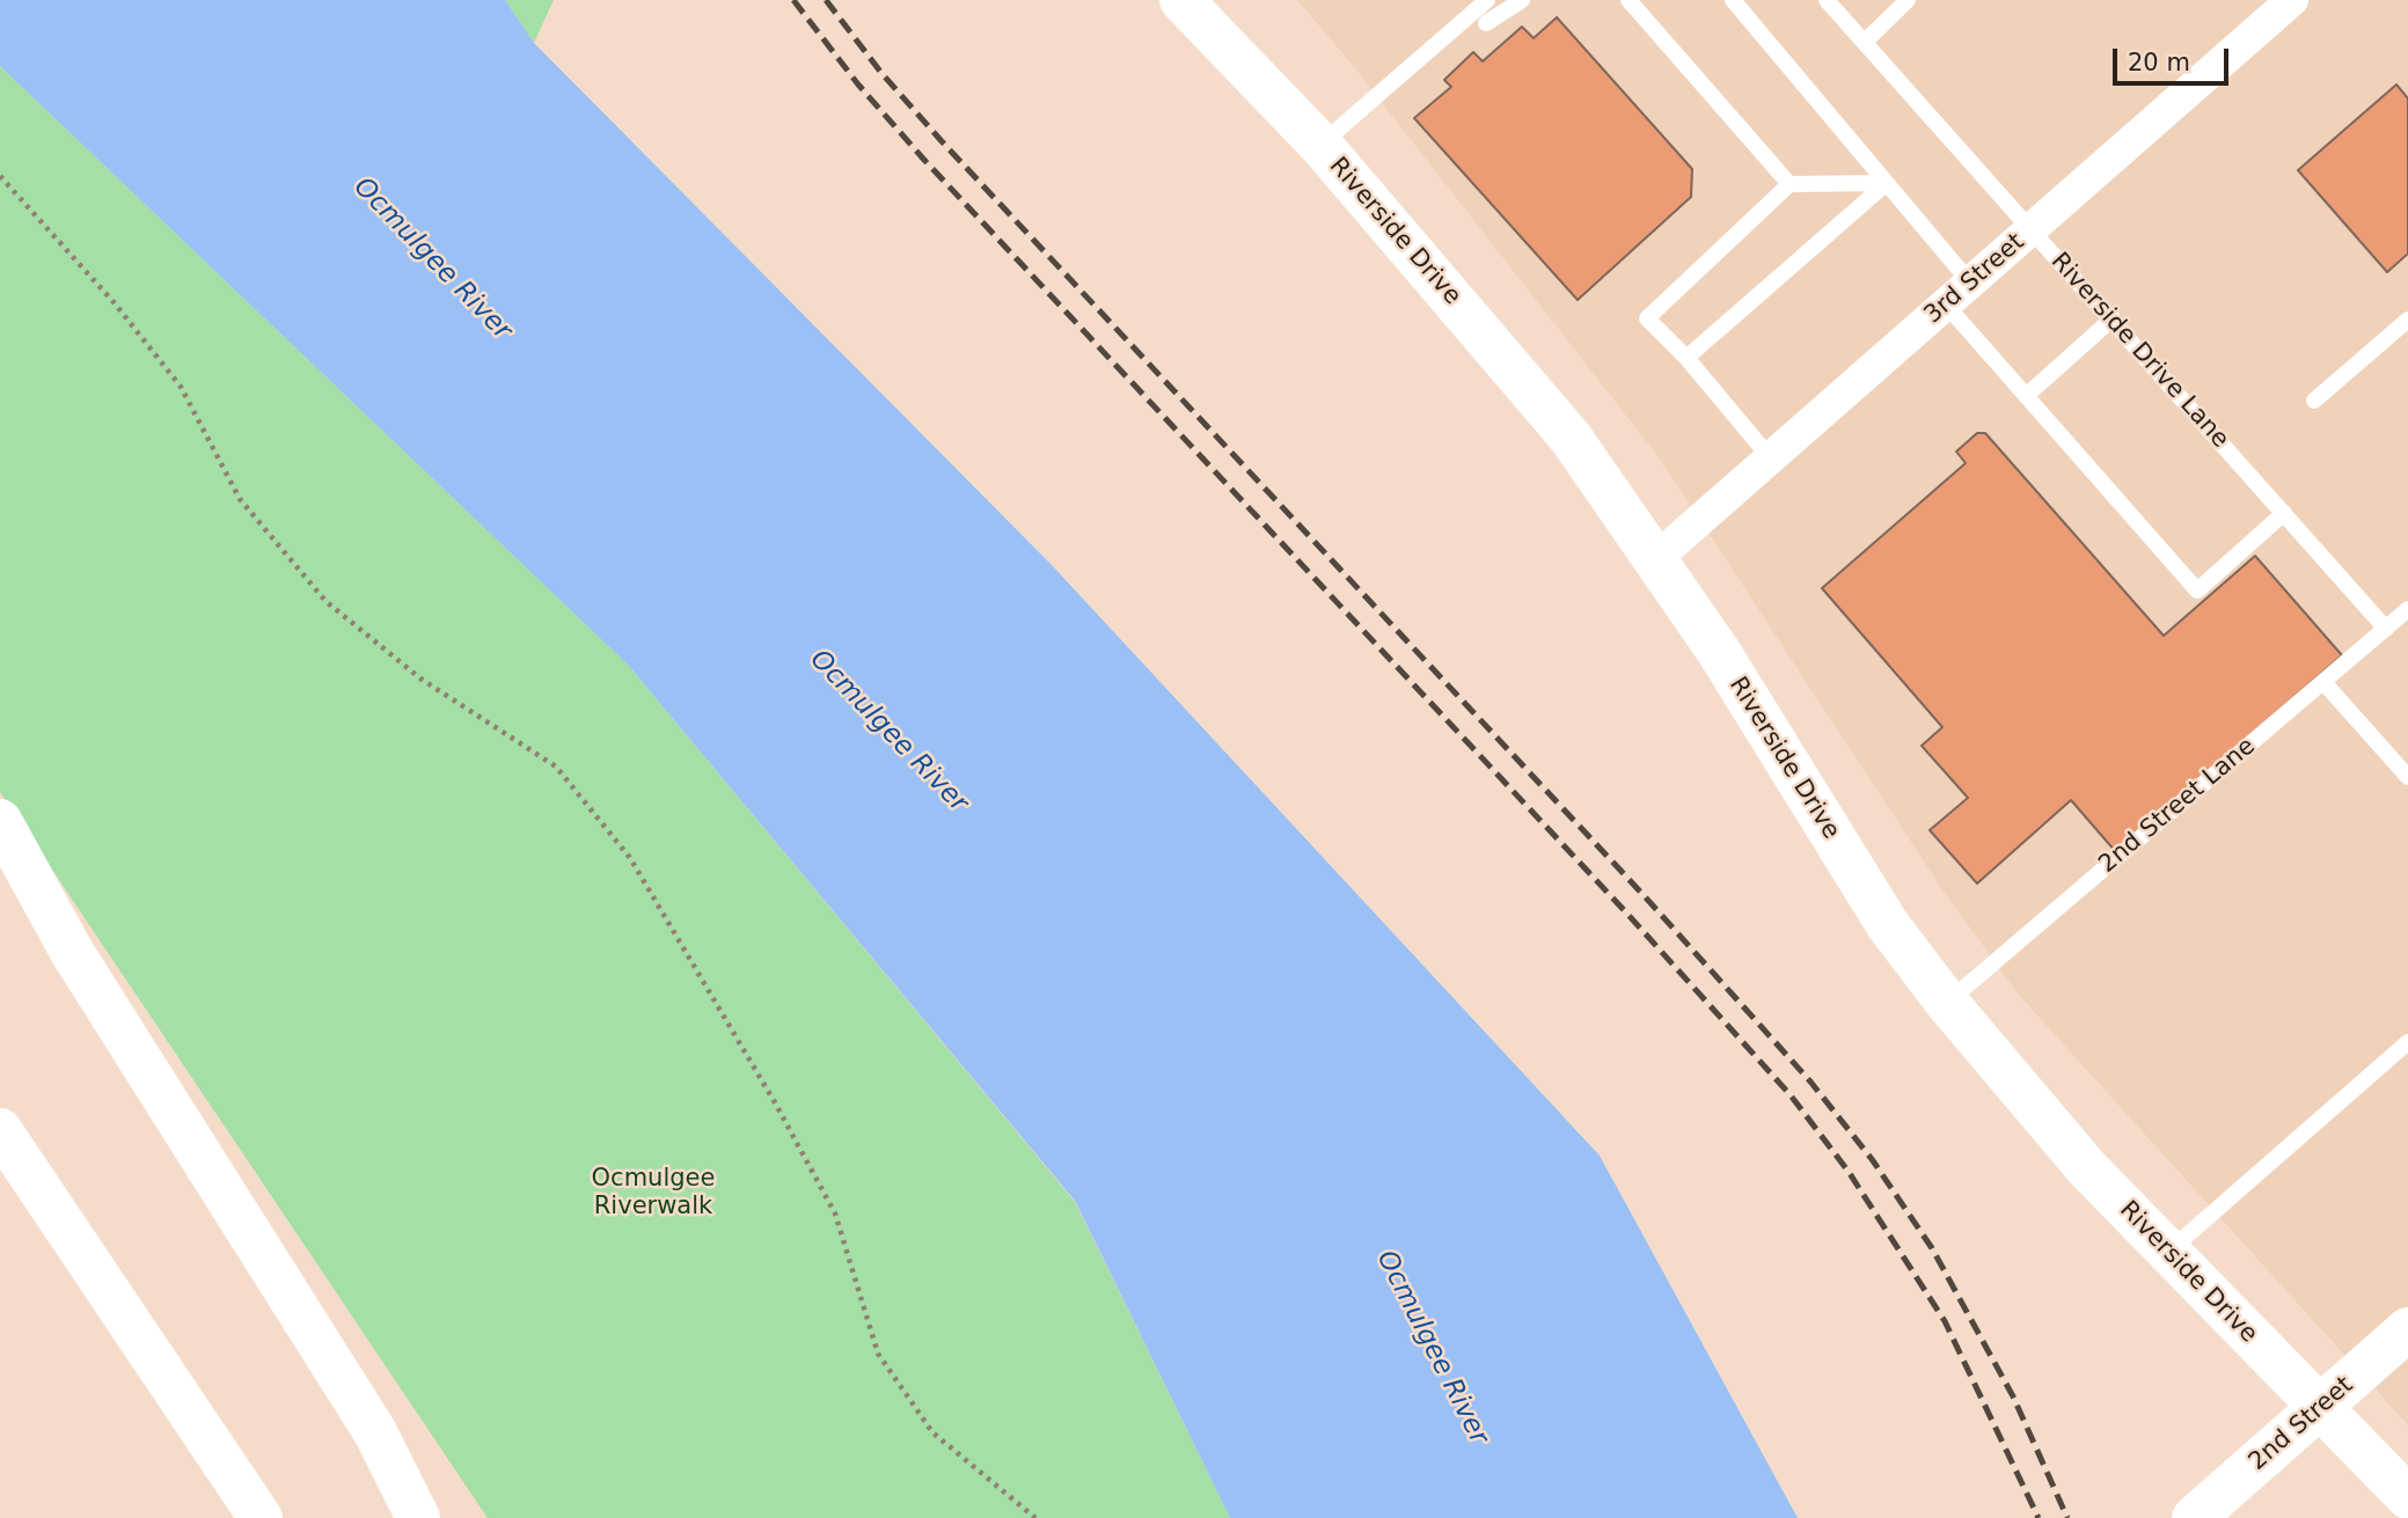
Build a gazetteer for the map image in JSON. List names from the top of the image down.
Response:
{
  "streets": {
    "main road": ["Riverside Drive", "2nd Street"],
    "street": ["3rd Street"],
    "lane": ["Riverside Drive Lane", "2nd Street Lane"]
  },
  "crossings": [
    ["Riverside Drive", "3rd Street"],
    ["Riverside Drive", "2nd Street Lane"],
    ["3rd Street", "Riverside Drive Lane"],
    ["Riverside Drive Lane", "2nd Street Lane"]
  ],
  "water": ["Ocmulgee River"],
  "parks": ["Ocmulgee Riverwalk"],
  "scale_bar": "20 m"
}
